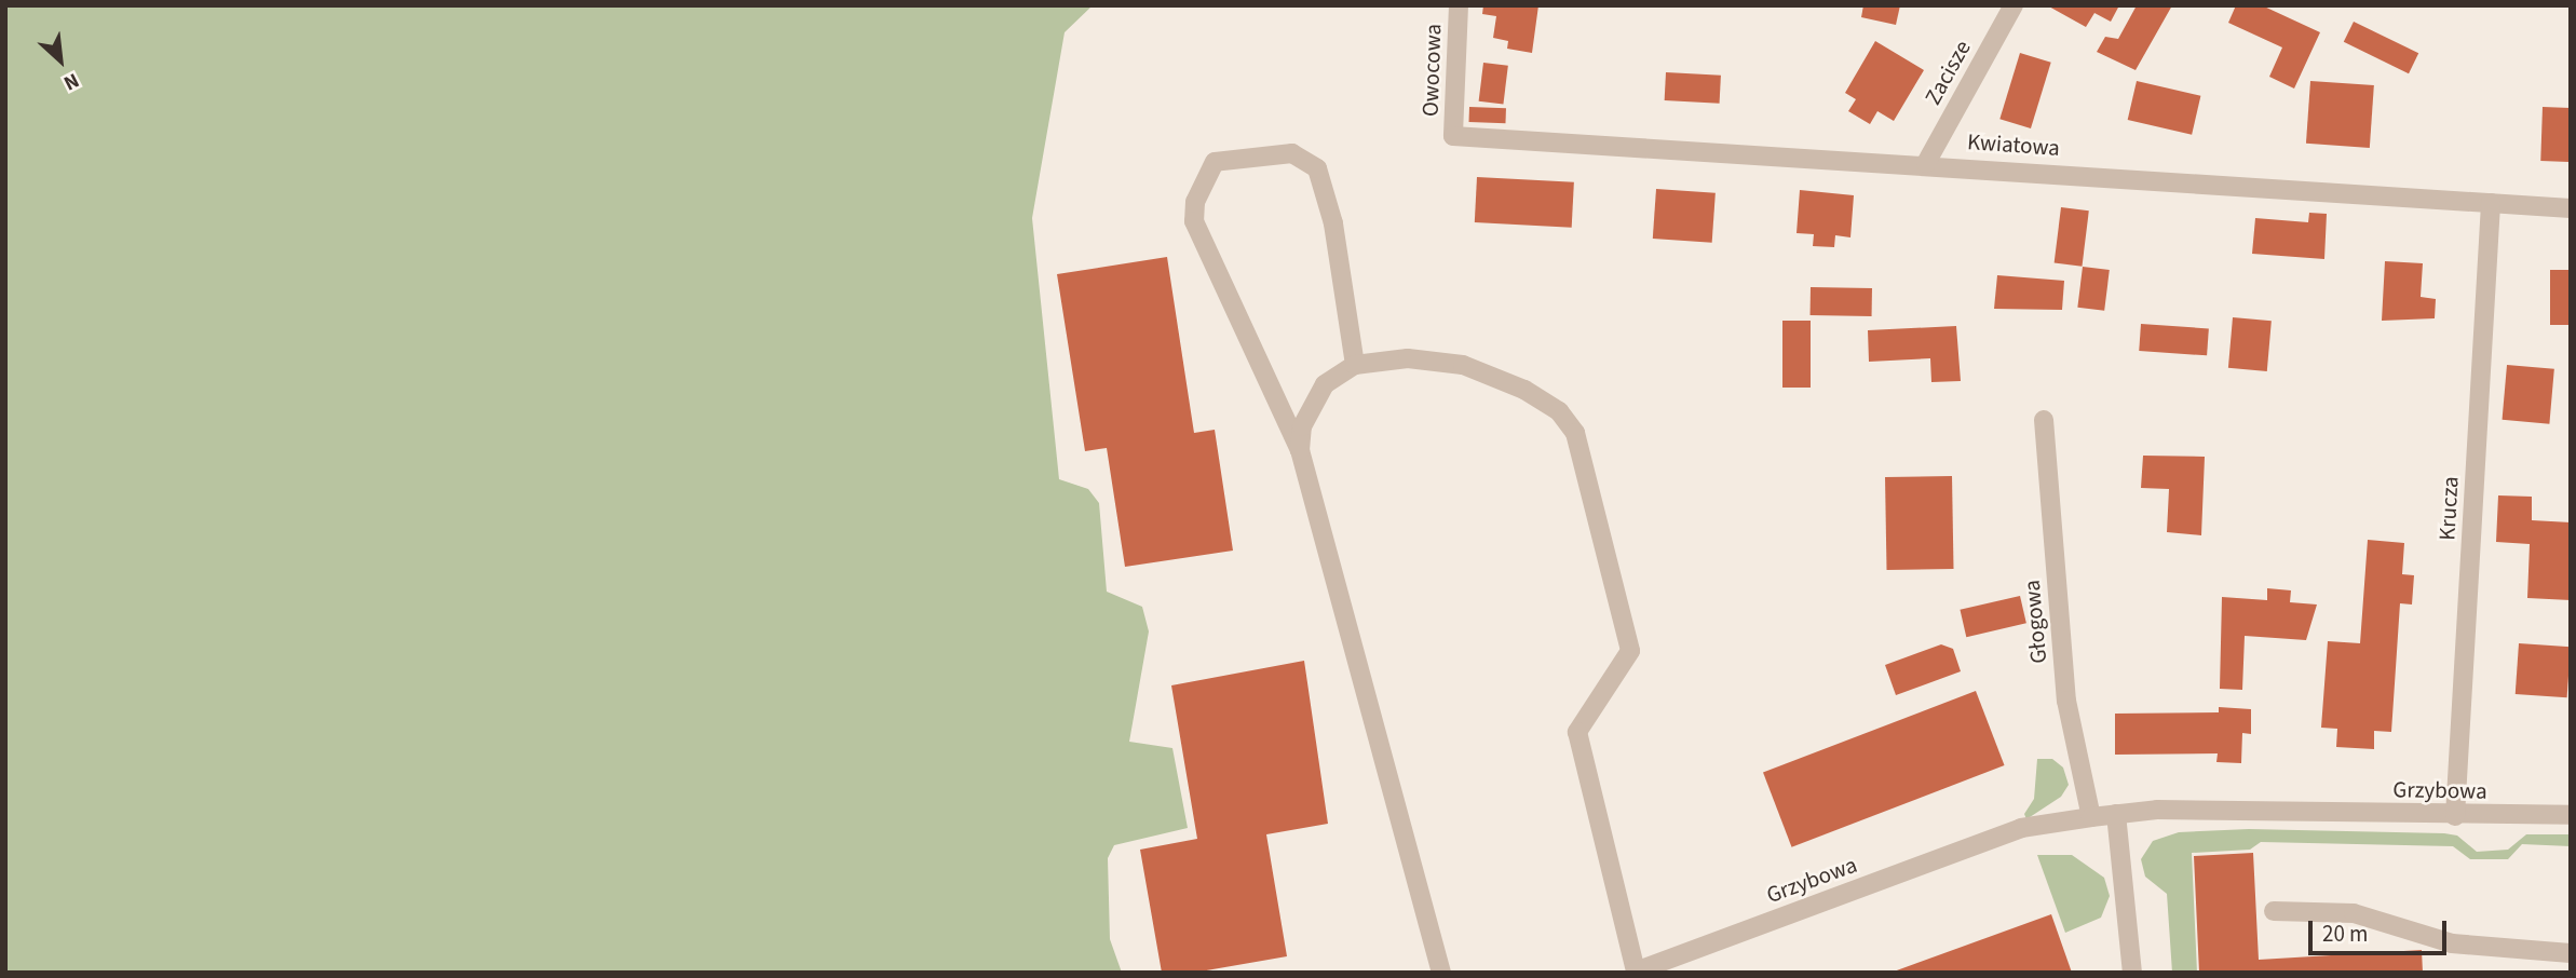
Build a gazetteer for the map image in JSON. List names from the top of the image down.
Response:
{
  "streets": {
    "street": [
      "Owocowa",
      "Zacisze",
      "Kwiatowa",
      "Krucza",
      "Głogowa",
      "Grzybowa"
    ]
  },
  "crossings": [
    ["Owocowa", "Kwiatowa"],
    ["Zacisze", "Kwiatowa"],
    ["Kwiatowa", "Krucza"],
    ["Krucza", "Grzybowa"],
    ["Głogowa", "Grzybowa"]
  ],
  "scale_bar": "20 m",
  "north": "bottom right"
}
